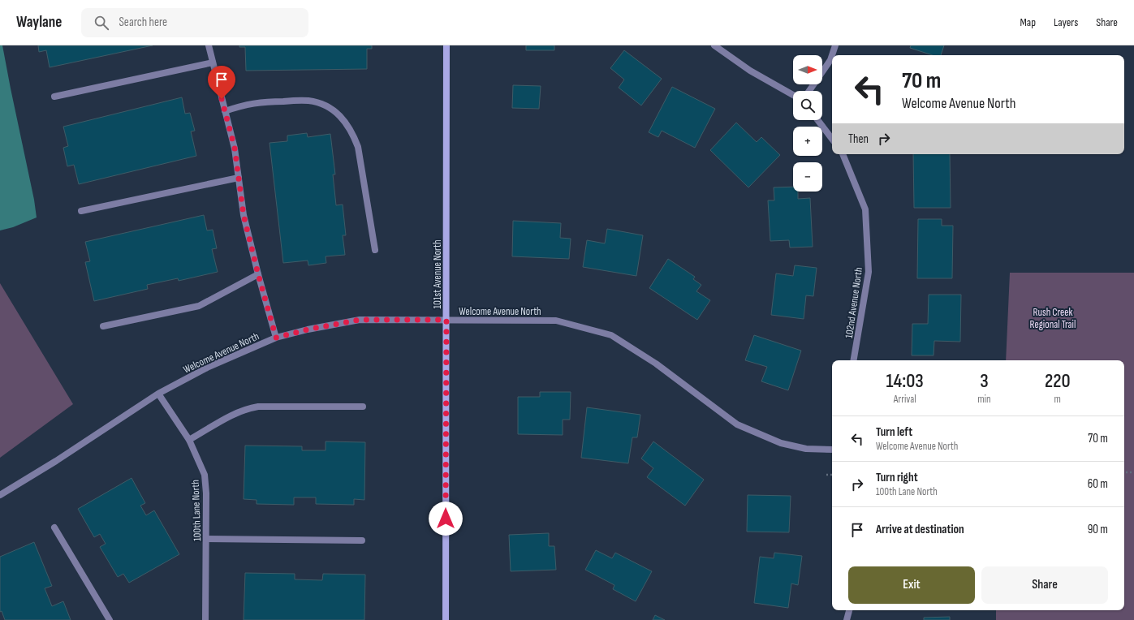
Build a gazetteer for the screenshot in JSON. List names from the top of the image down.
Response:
{
  "streets": {
    "street": [
      "101st Avenue North",
      "102nd Avenue North",
      "Welcome Avenue North",
      "100th Lane North"
    ]
  },
  "crossings": [
    ["101st Avenue North", "Welcome Avenue North"],
    ["Welcome Avenue North", "100th Lane North"]
  ],
  "parks": ["Rush Creek Regional Trail"],
  "north": "right",
  "page": {
    "header": "Waylane",
    "search": "Search here",
    "nav": ["Map", "Layers", "Share"],
    "map_buttons": ["+", "−"],
    "turn": ["70 m", "Welcome Avenue North"],
    "then": "Then",
    "eta": [
      "14:03",
      "Arrival",
      "3",
      "min",
      "220",
      "m"
    ],
    "list": [
      {
        "name": "Turn left",
        "note": "Welcome Avenue North",
        "value": "70 m"
      },
      {
        "name": "Turn right",
        "note": "100th Lane North",
        "value": "60 m"
      },
      {
        "name": "Arrive at destination",
        "value": "90 m"
      }
    ],
    "buttons": ["Exit", "Share"]
  }
}
